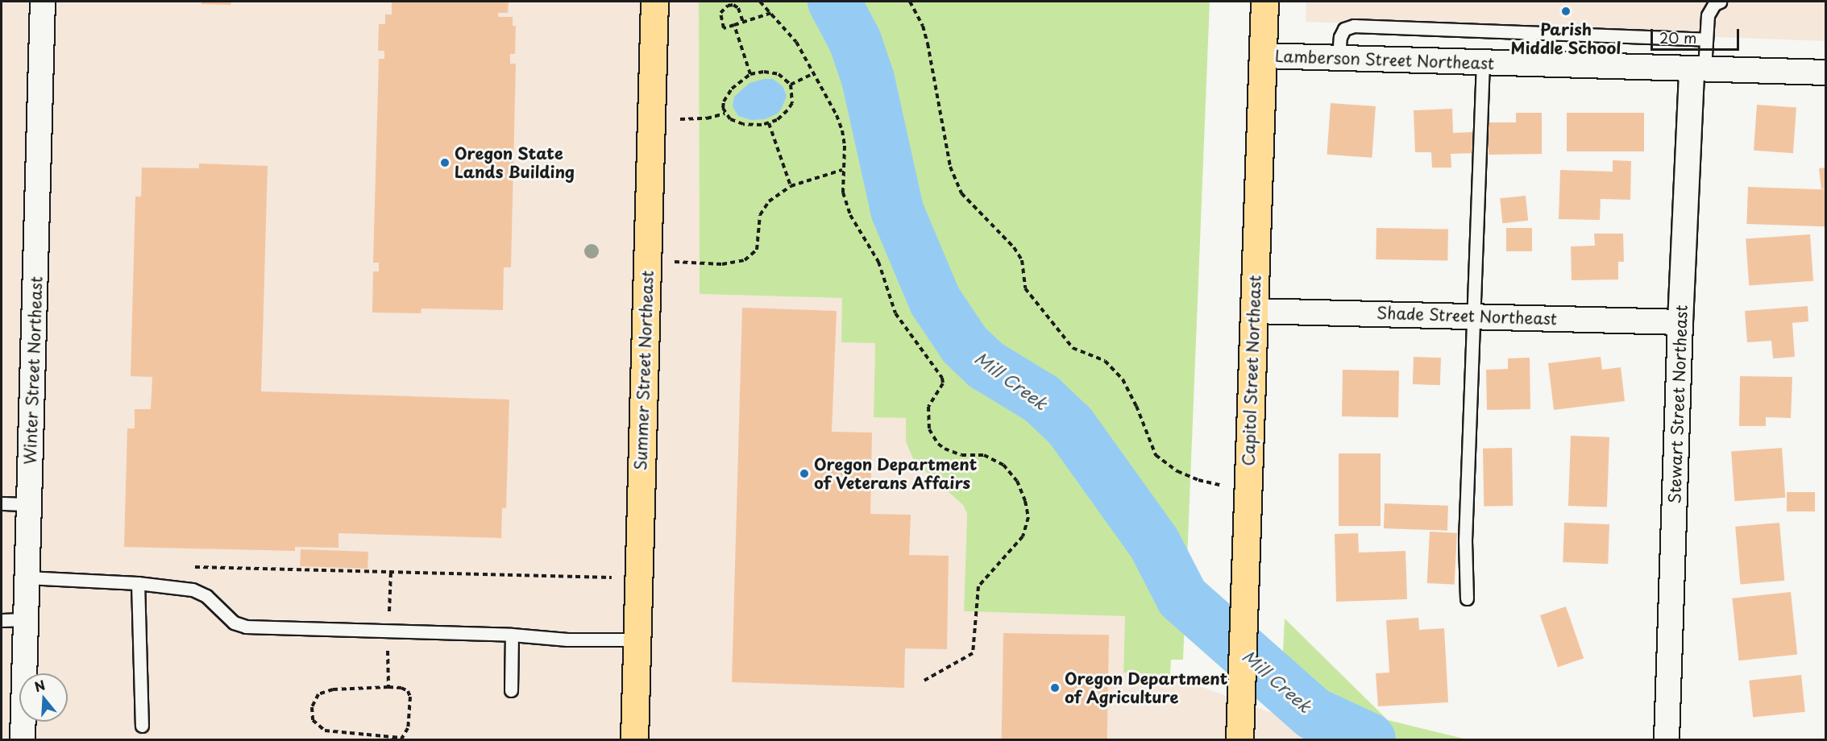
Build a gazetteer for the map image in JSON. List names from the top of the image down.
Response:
{
  "streets": {
    "main road": ["Summer Street Northeast", "Capitol Street Northeast"],
    "street": [
      "Lamberson Street Northeast",
      "Shade Street Northeast",
      "Winter Street Northeast",
      "Stewart Street Northeast"
    ]
  },
  "crossings": [
    ["Lamberson Street Northeast", "Capitol Street Northeast"],
    ["Lamberson Street Northeast", "Stewart Street Northeast"],
    ["Shade Street Northeast", "Capitol Street Northeast"],
    ["Shade Street Northeast", "Stewart Street Northeast"]
  ],
  "water": ["Mill Creek"],
  "places": [
    "Parish Middle School",
    "Oregon State Lands Building",
    "Oregon Department of Veterans Affairs",
    "Oregon Department of Agriculture"
  ],
  "scale_bar": "20 m",
  "north": "top"
}
